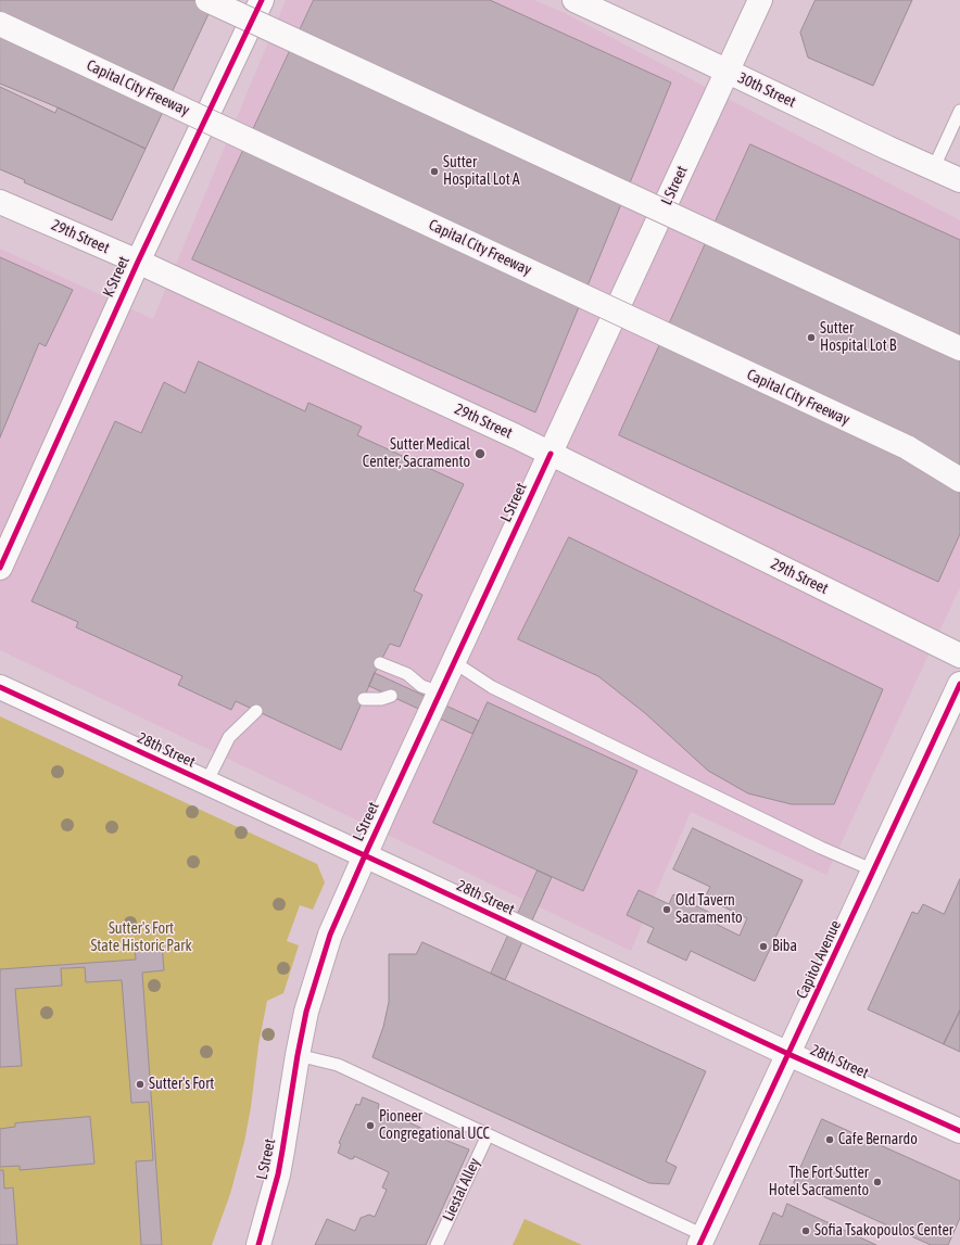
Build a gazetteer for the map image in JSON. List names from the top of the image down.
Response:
{
  "streets": {
    "main road": [
      "Capital City Freeway",
      "30th Street",
      "L Street",
      "29th Street",
      "K Street",
      "28th Street",
      "Capitol Avenue"
    ],
    "lane": ["Liestal Alley"]
  },
  "crossings": [
    ["30th Street", "L Street"],
    ["L Street", "29th Street"],
    ["L Street", "28th Street"],
    ["29th Street", "K Street"],
    ["28th Street", "Capitol Avenue"]
  ],
  "parks": ["Sutter's Fort State Historic Park"],
  "places": [
    "Sutter Hospital Lot A",
    "Sutter Hospital Lot B",
    "Sutter Medical Center, Sacramento",
    "Old Tavern Sacramento",
    "Biba",
    "Sutter's Fort",
    "Pioneer Congregational UCC",
    "Cafe Bernardo",
    "The Fort Sutter Hotel Sacramento",
    "Sofia Tsakopoulos Center"
  ]
}
